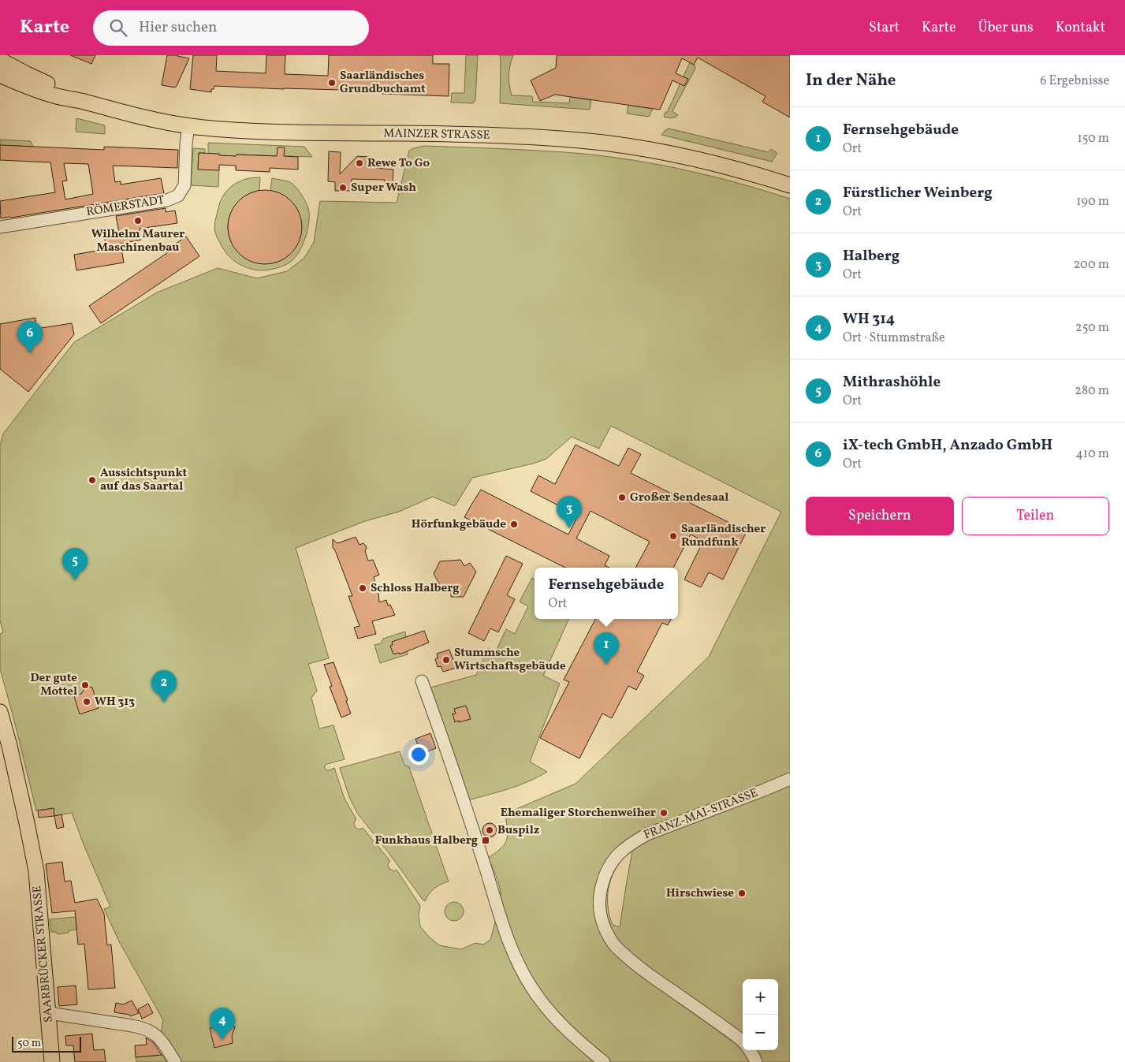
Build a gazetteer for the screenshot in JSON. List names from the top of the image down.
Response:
{
  "streets": {
    "main road": ["MAINZER STRASSE", "SAARBRÜCKER STRASSE"],
    "street": ["RÖMERSTADT", "FRANZ-MAI-STRASSE"]
  },
  "crossings": [
    ["MAINZER STRASSE", "RÖMERSTADT"]
  ],
  "places": {
    "other": [
      "Saarländisches Grundbuchamt",
      "Rewe To Go",
      "Super Wash",
      "Wilhelm Maurer Maschinenbau",
      "Aussichtspunkt auf das Saartal",
      "Großer Sendesaal",
      "Hörfunkgebäude",
      "Saarländischer Rundfunk",
      "Schloss Halberg",
      "Stummsche Wirtschaftsgebäude",
      "Der gute Mottel",
      "WH 313",
      "Ehemaliger Storchenweiher",
      "Buspilz",
      "Hirschwiese"
    ],
    "transit": ["Funkhaus Halberg"]
  },
  "scale_bar": "50 m",
  "page": {
    "header": "Karte",
    "search": "Hier suchen",
    "nav": [
      "Start",
      "Karte",
      "Über uns",
      "Kontakt"
    ],
    "heading": ["In der Nähe", "6 Ergebnisse"],
    "list": [
      {
        "mark": "1",
        "name": "Fernsehgebäude",
        "note": "Ort",
        "value": "150 m"
      },
      {
        "mark": "2",
        "name": "Fürstlicher Weinberg",
        "note": "Ort",
        "value": "190 m"
      },
      {
        "mark": "3",
        "name": "Halberg",
        "note": "Ort",
        "value": "200 m"
      },
      {
        "mark": "4",
        "name": "WH 314",
        "note": "Ort · Stummstraße",
        "value": "250 m"
      },
      {
        "mark": "5",
        "name": "Mithrashöhle",
        "note": "Ort",
        "value": "280 m"
      },
      {
        "mark": "6",
        "name": "iX-tech GmbH, Anzado GmbH",
        "note": "Ort",
        "value": "410 m"
      }
    ],
    "pins": [
      "6",
      "3",
      "5",
      "1",
      "2",
      "4"
    ],
    "buttons": ["Speichern", "Teilen"],
    "popup": ["Fernsehgebäude", "Ort"],
    "map_buttons": ["+", "−"],
    "scale": "50 m"
  }
}
